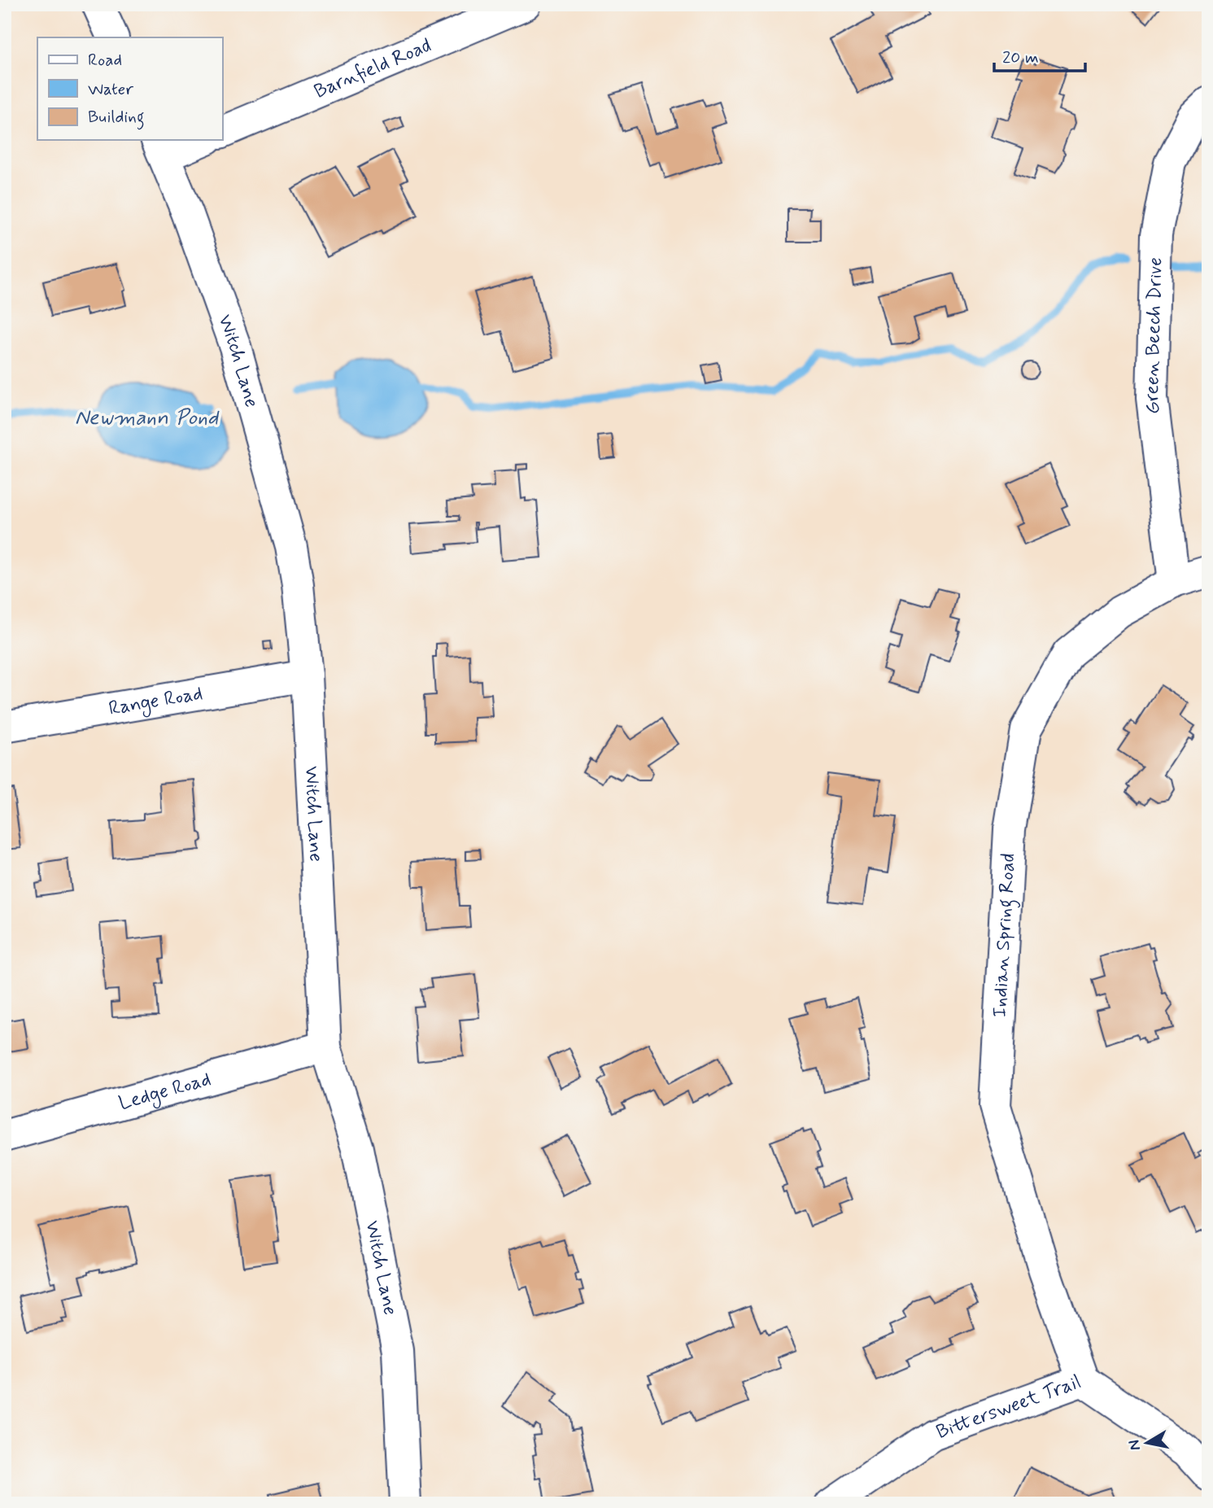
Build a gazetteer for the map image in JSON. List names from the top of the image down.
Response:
{
  "streets": {
    "street": [
      "Barnfield Road",
      "Green Beech Drive",
      "Witch Lane",
      "Range Road",
      "Indian Spring Road",
      "Ledge Road",
      "Bittersweet Trail"
    ]
  },
  "crossings": [
    ["Green Beech Drive", "Indian Spring Road"],
    ["Witch Lane", "Range Road"],
    ["Witch Lane", "Ledge Road"],
    ["Indian Spring Road", "Bittersweet Trail"]
  ],
  "water": ["Newmann Pond"],
  "legend": ["Road", "Water", "Building"],
  "scale_bar": "20 m",
  "north": "left"
}
